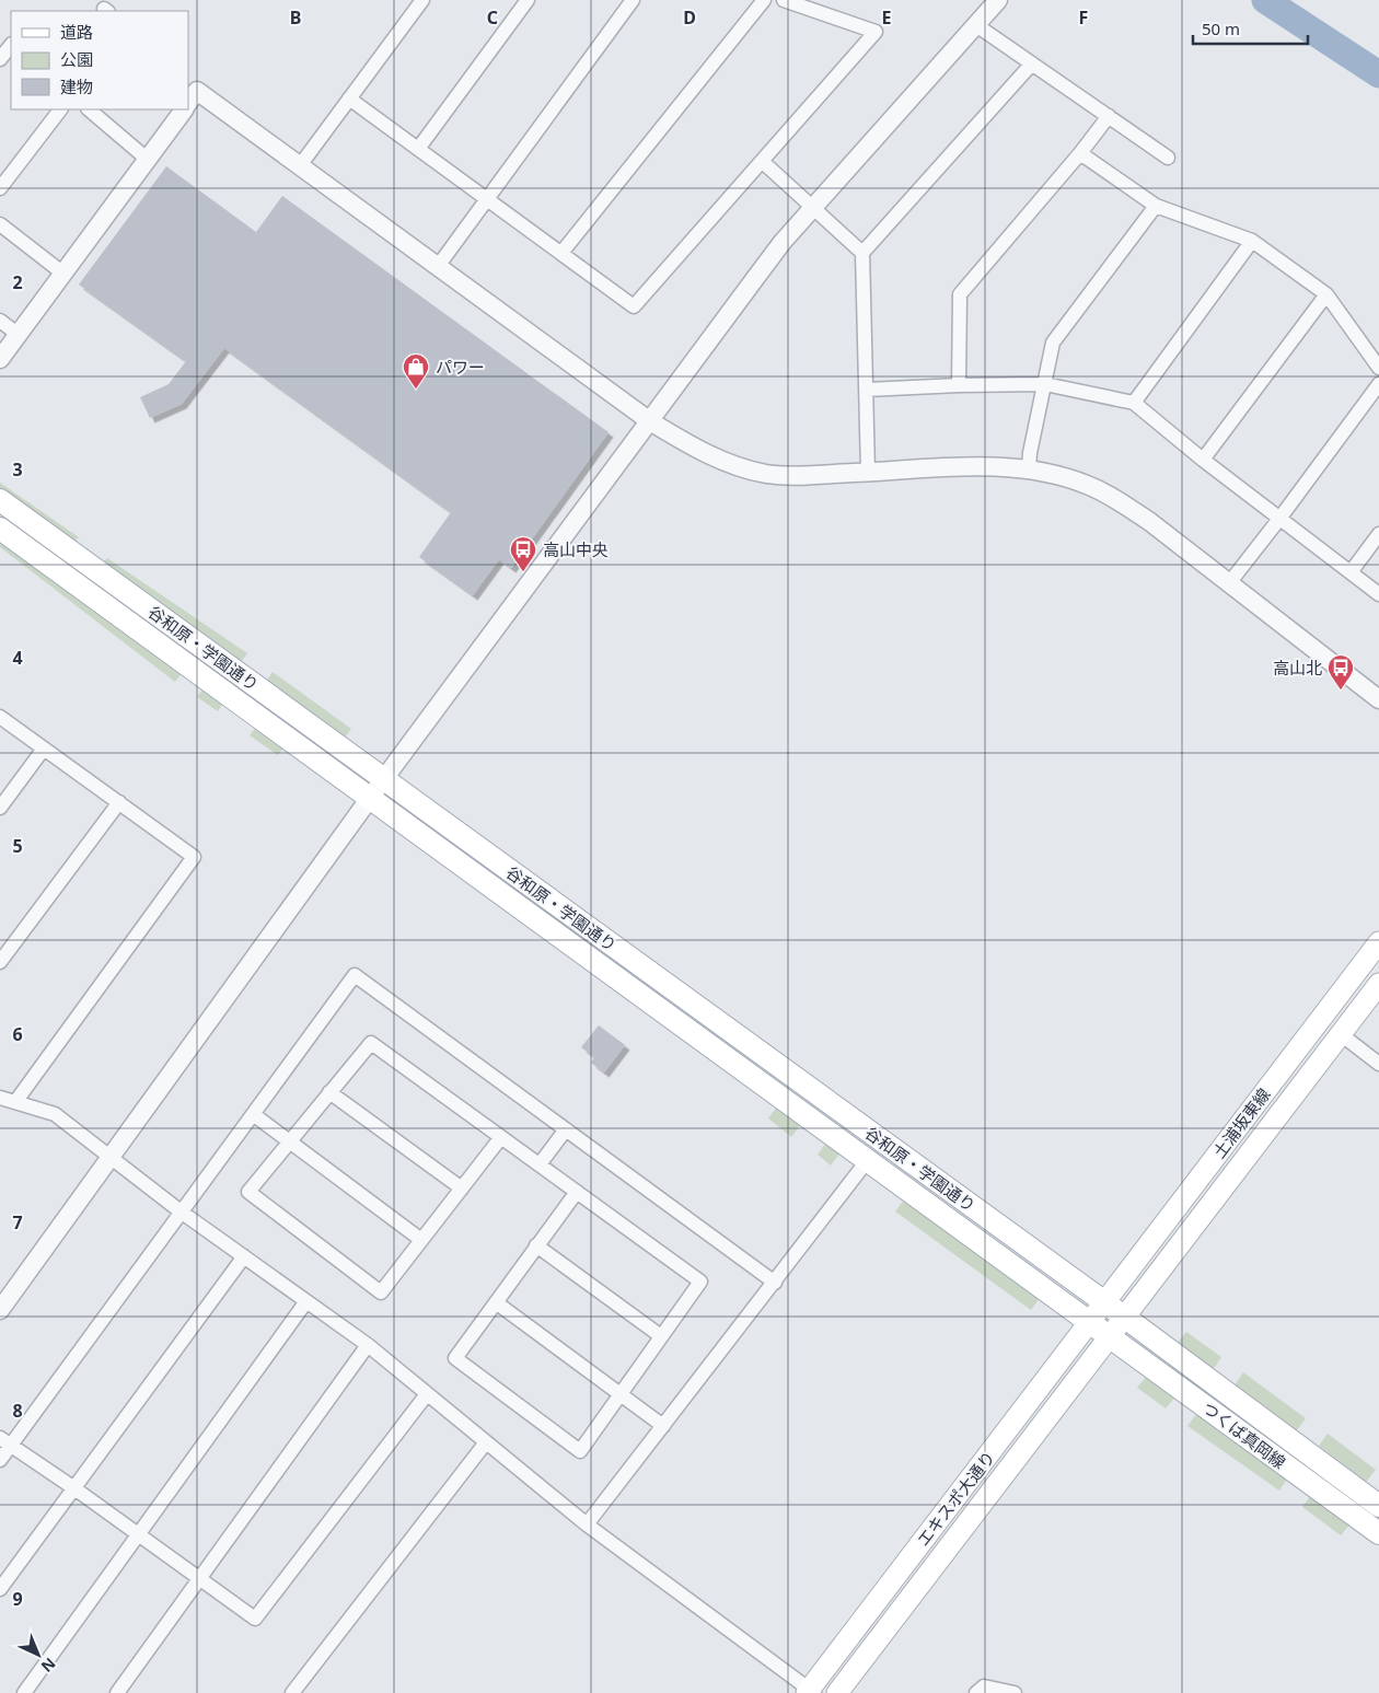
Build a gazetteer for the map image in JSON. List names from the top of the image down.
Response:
{
  "streets": {
    "main road": [
      "谷和原・学園通り",
      "土浦坂東線",
      "つくば真岡線",
      "エキスポ大通り"
    ]
  },
  "crossings": [
    ["谷和原・学園通り", "土浦坂東線"],
    ["谷和原・学園通り", "つくば真岡線"],
    ["谷和原・学園通り", "エキスポ大通り"],
    ["土浦坂東線", "つくば真岡線"],
    ["土浦坂東線", "エキスポ大通り"],
    ["つくば真岡線", "エキスポ大通り"]
  ],
  "places": {
    "shop": ["パワー"],
    "bus stop": ["高山中央", "高山北"]
  },
  "legend": ["道路", "公園", "建物"],
  "scale_bar": "50 m",
  "north": "bottom right",
  "grid": {
    "columns": [
      "B",
      "C",
      "D",
      "E",
      "F"
    ],
    "rows": [
      "2",
      "3",
      "4",
      "5",
      "6",
      "7",
      "8",
      "9"
    ]
  }
}
